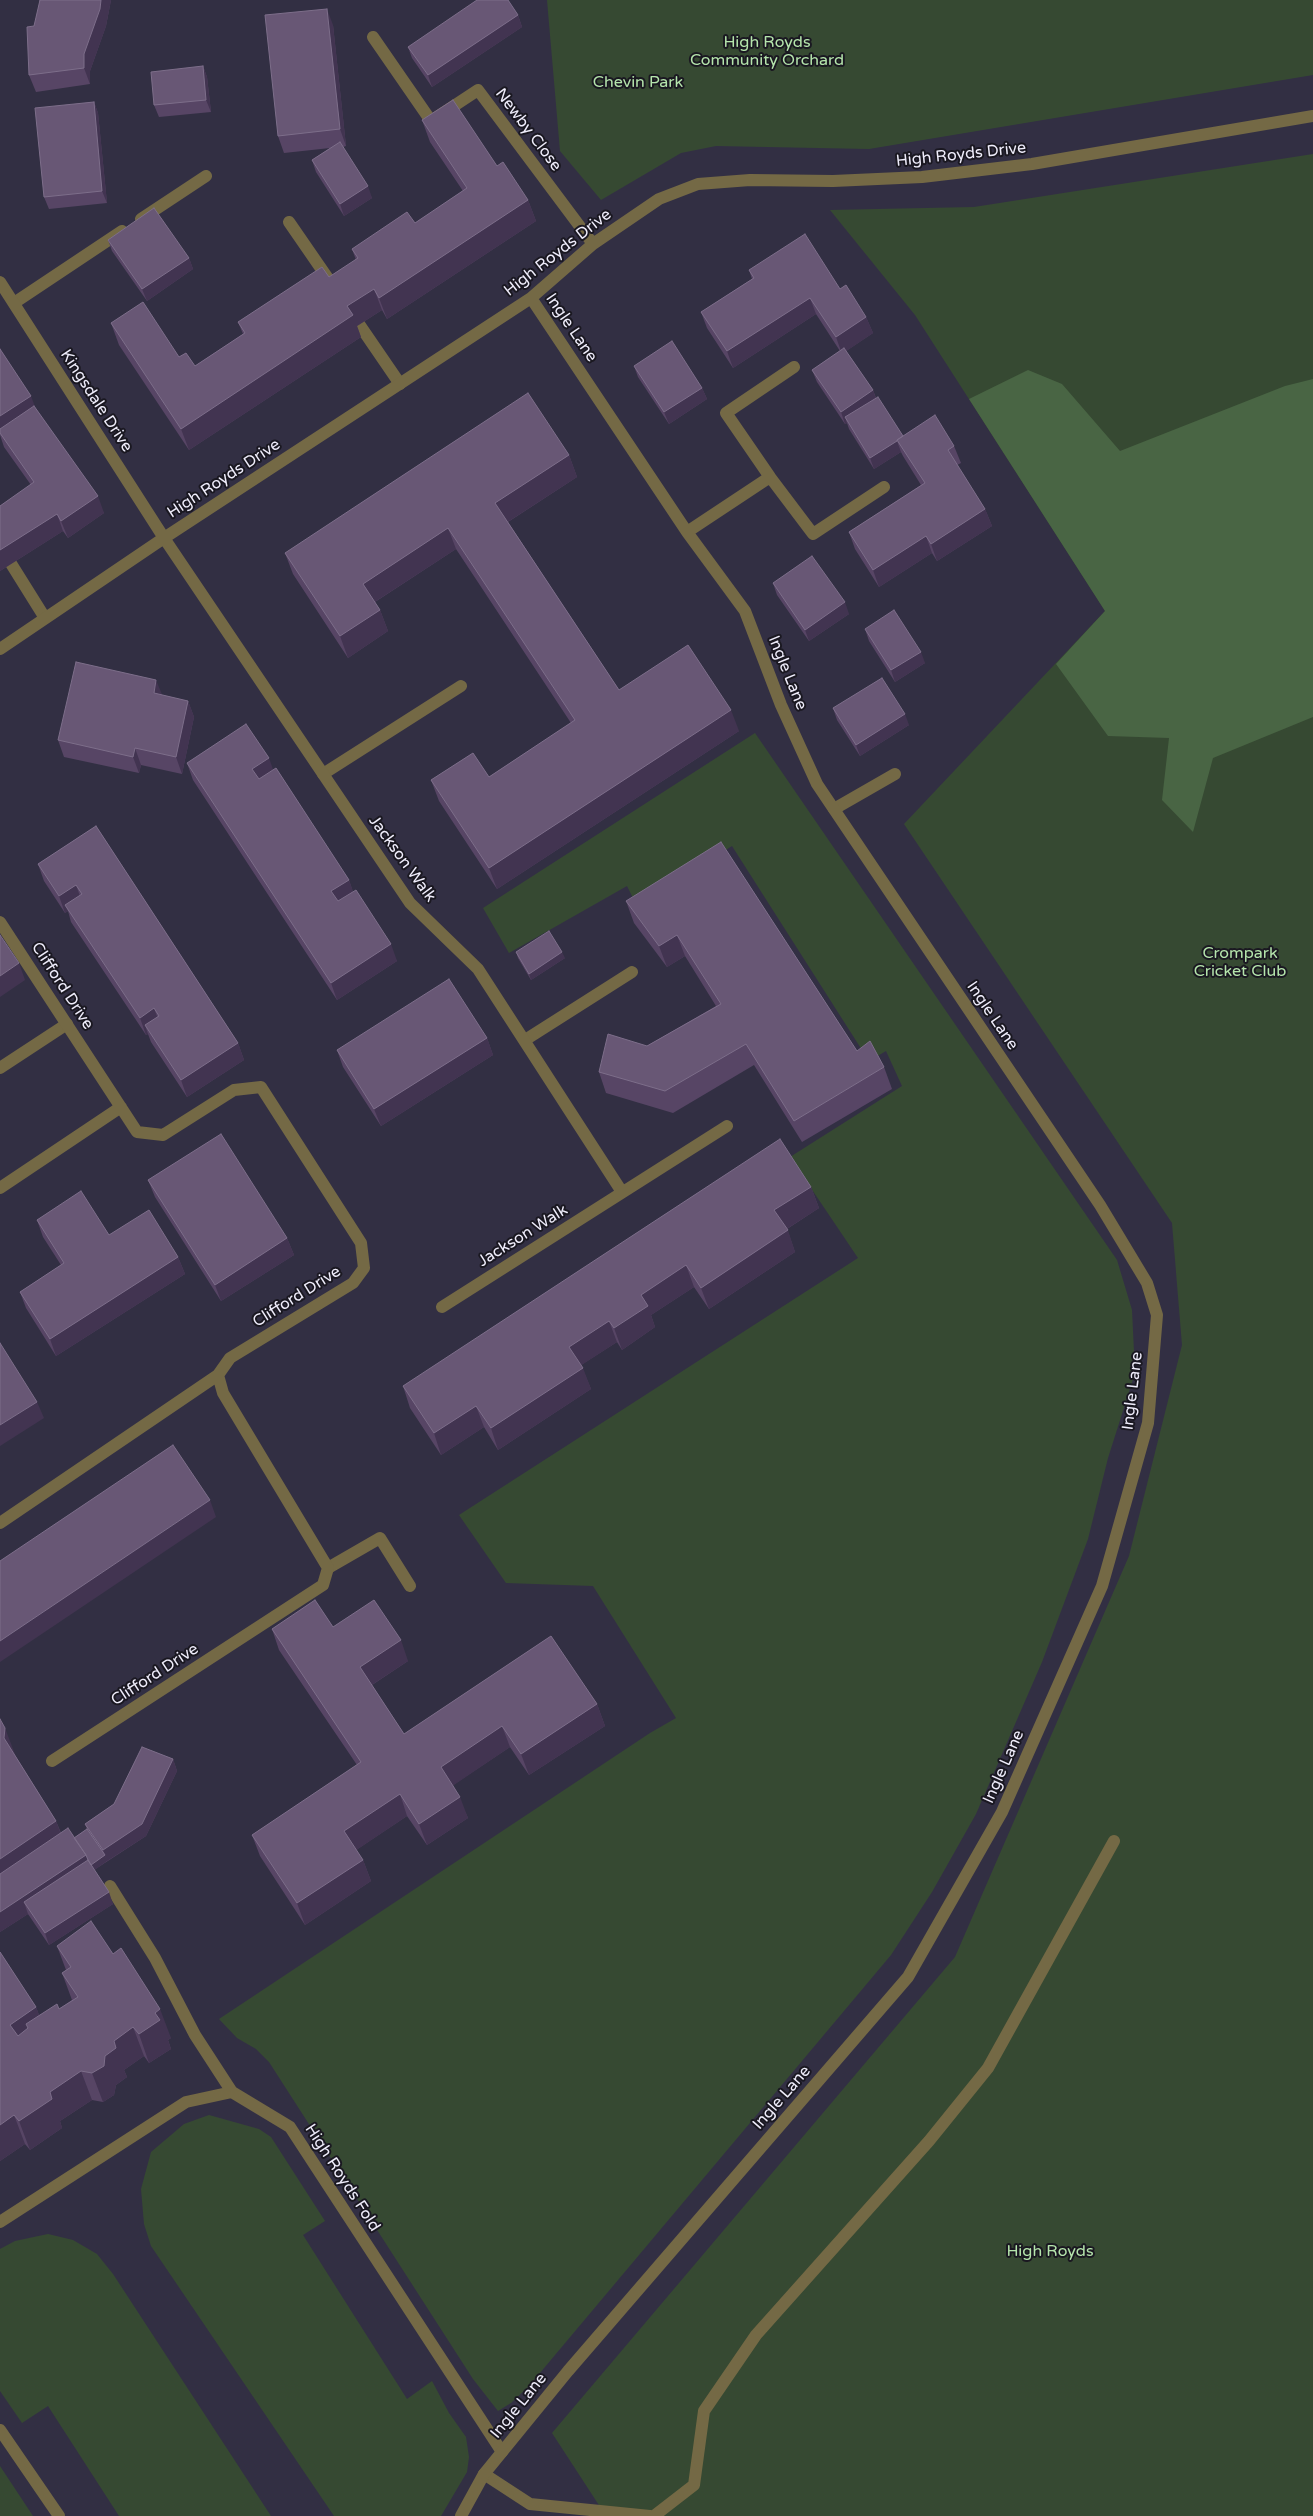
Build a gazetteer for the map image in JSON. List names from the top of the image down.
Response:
{
  "streets": {
    "street": [
      "Newby Close",
      "High Royds Drive",
      "Ingle Lane",
      "Kingsdale Drive",
      "Jackson Walk",
      "Clifford Drive",
      "High Royds Fold"
    ]
  },
  "crossings": [
    ["Newby Close", "High Royds Drive"],
    ["High Royds Drive", "Ingle Lane"],
    ["High Royds Drive", "Kingsdale Drive"],
    ["High Royds Drive", "Jackson Walk"],
    ["Ingle Lane", "High Royds Fold"],
    ["Kingsdale Drive", "Jackson Walk"]
  ],
  "parks": [
    "High Royds Community Orchard",
    "Chevin Park",
    "Crompark Cricket Club",
    "High Royds"
  ]
}
